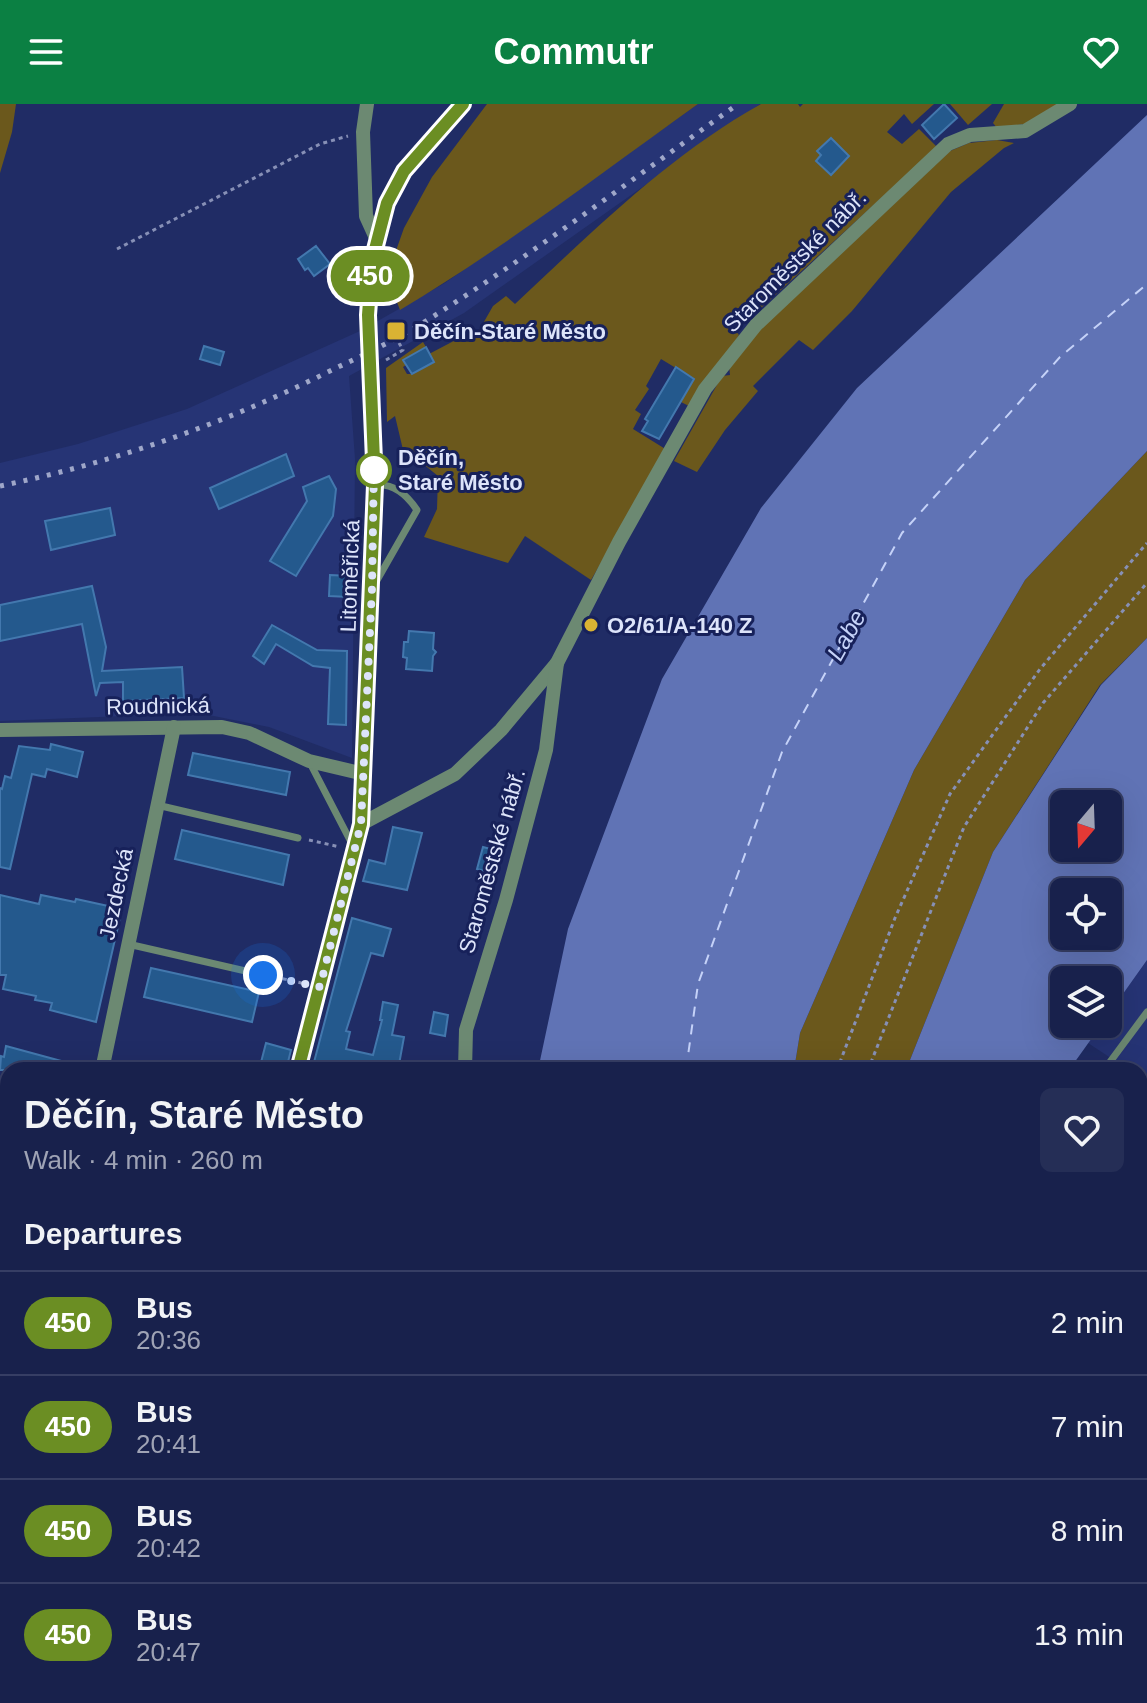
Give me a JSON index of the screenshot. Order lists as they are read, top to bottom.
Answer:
{
  "streets": {
    "main road": ["Litoměřická"],
    "street": ["Staroměstské nábř.", "Roudnická", "Jezdecká"]
  },
  "crossings": [
    ["Staroměstské nábř.", "Litoměřická"],
    ["Litoměřická", "Roudnická"],
    ["Roudnická", "Jezdecká"]
  ],
  "water": ["Labe"],
  "places": {
    "transit": ["Děčín-Staré Město"],
    "other": ["Děčín, Staré Město", "O2/61/A-140 Z"]
  },
  "lines": ["bus line 450"],
  "north": "bottom",
  "page": {
    "header": "Commutr",
    "on_map": "450",
    "heading": [
      ["Děčín, Staré Město", "Walk · 4 min · 260 m"],
      "Departures"
    ],
    "list": [
      {
        "mark": "450",
        "name": "Bus",
        "note": "20:36",
        "value": "2 min"
      },
      {
        "mark": "450",
        "name": "Bus",
        "note": "20:41",
        "value": "7 min"
      },
      {
        "mark": "450",
        "name": "Bus",
        "note": "20:42",
        "value": "8 min"
      },
      {
        "mark": "450",
        "name": "Bus",
        "note": "20:47",
        "value": "13 min"
      }
    ]
  }
}
